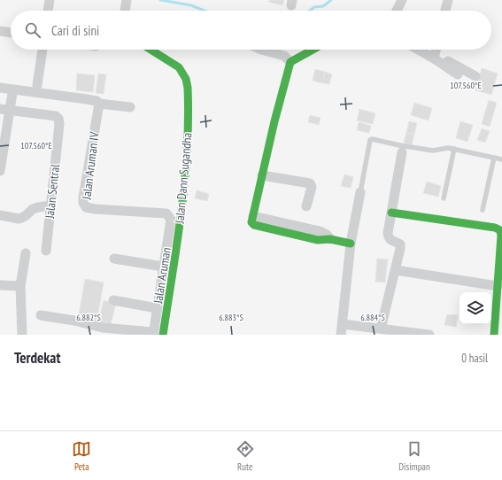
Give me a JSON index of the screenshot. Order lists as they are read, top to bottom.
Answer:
{
  "streets": {
    "street": [
      "Jalan Aruman IV",
      "Jalan Dann Sugandha",
      "Jalan Sentral",
      "Jalan Aruman"
    ]
  },
  "crossings": [
    ["Jalan Aruman IV", "Jalan Aruman"],
    ["Jalan Dann Sugandha", "Jalan Aruman"]
  ],
  "page": {
    "search": "Cari di sini",
    "heading": ["Terdekat", "0 hasil"],
    "nav": ["Peta", "Rute", "Disimpan"]
  },
  "coordinates": [
    "107.560°E",
    "6.882°S",
    "6.883°S",
    "6.884°S"
  ]
}
